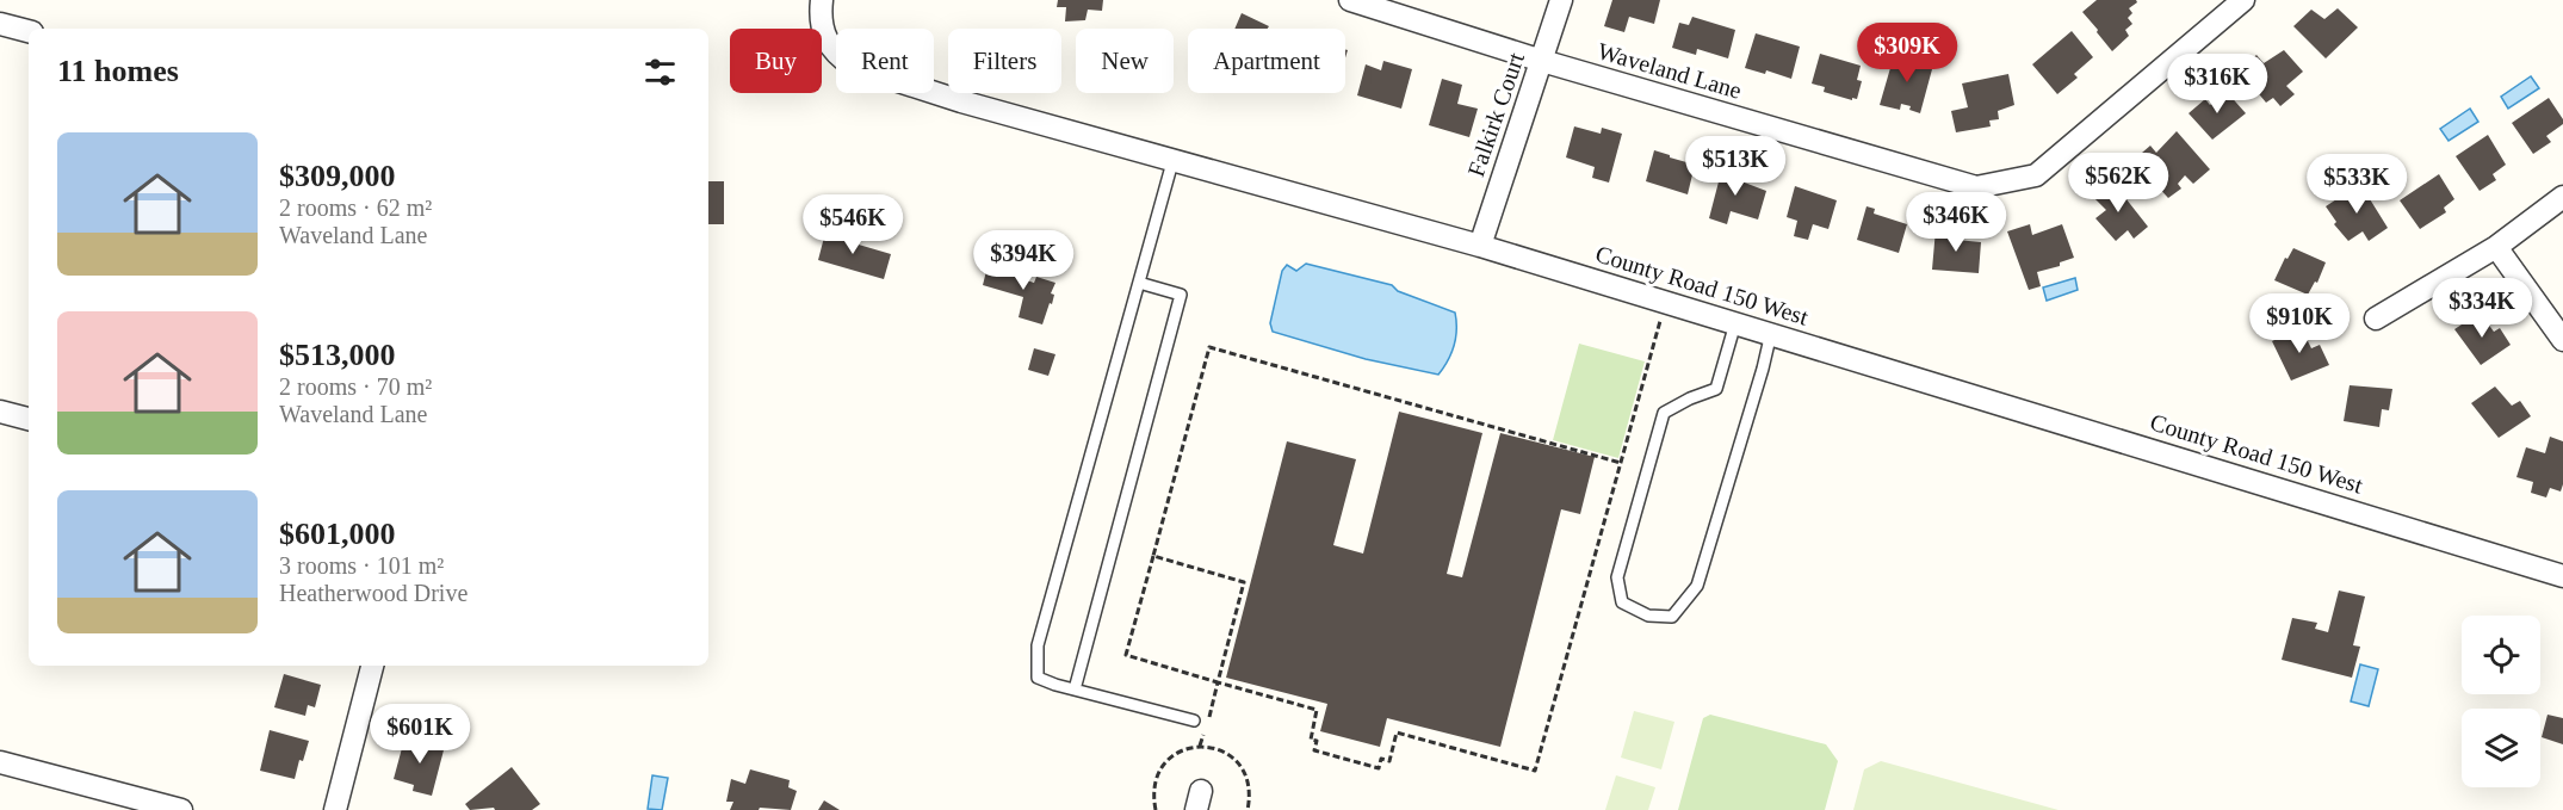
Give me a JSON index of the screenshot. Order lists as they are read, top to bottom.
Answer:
{
  "streets": {
    "street": ["Waveland Lane", "Falkirk Court", "County Road 150 West"]
  },
  "crossings": [
    ["Waveland Lane", "Falkirk Court"],
    ["Falkirk Court", "County Road 150 West"]
  ],
  "page": {
    "price": [
      "$309K",
      "$316K",
      "$513K",
      "$562K",
      "$533K",
      "$346K",
      "$546K",
      "$394K",
      "$334K",
      "$910K",
      "$601K"
    ],
    "chip": [
      "Buy",
      "Rent",
      "Filters",
      "New",
      "Apartment"
    ],
    "heading": "11 homes",
    "list": [
      {
        "name": "$309,000",
        "note": "2 rooms · 62 m² · Waveland Lane"
      },
      {
        "name": "$513,000",
        "note": "2 rooms · 70 m² · Waveland Lane"
      },
      {
        "name": "$601,000",
        "note": "3 rooms · 101 m² · Heatherwood Drive"
      }
    ]
  }
}
